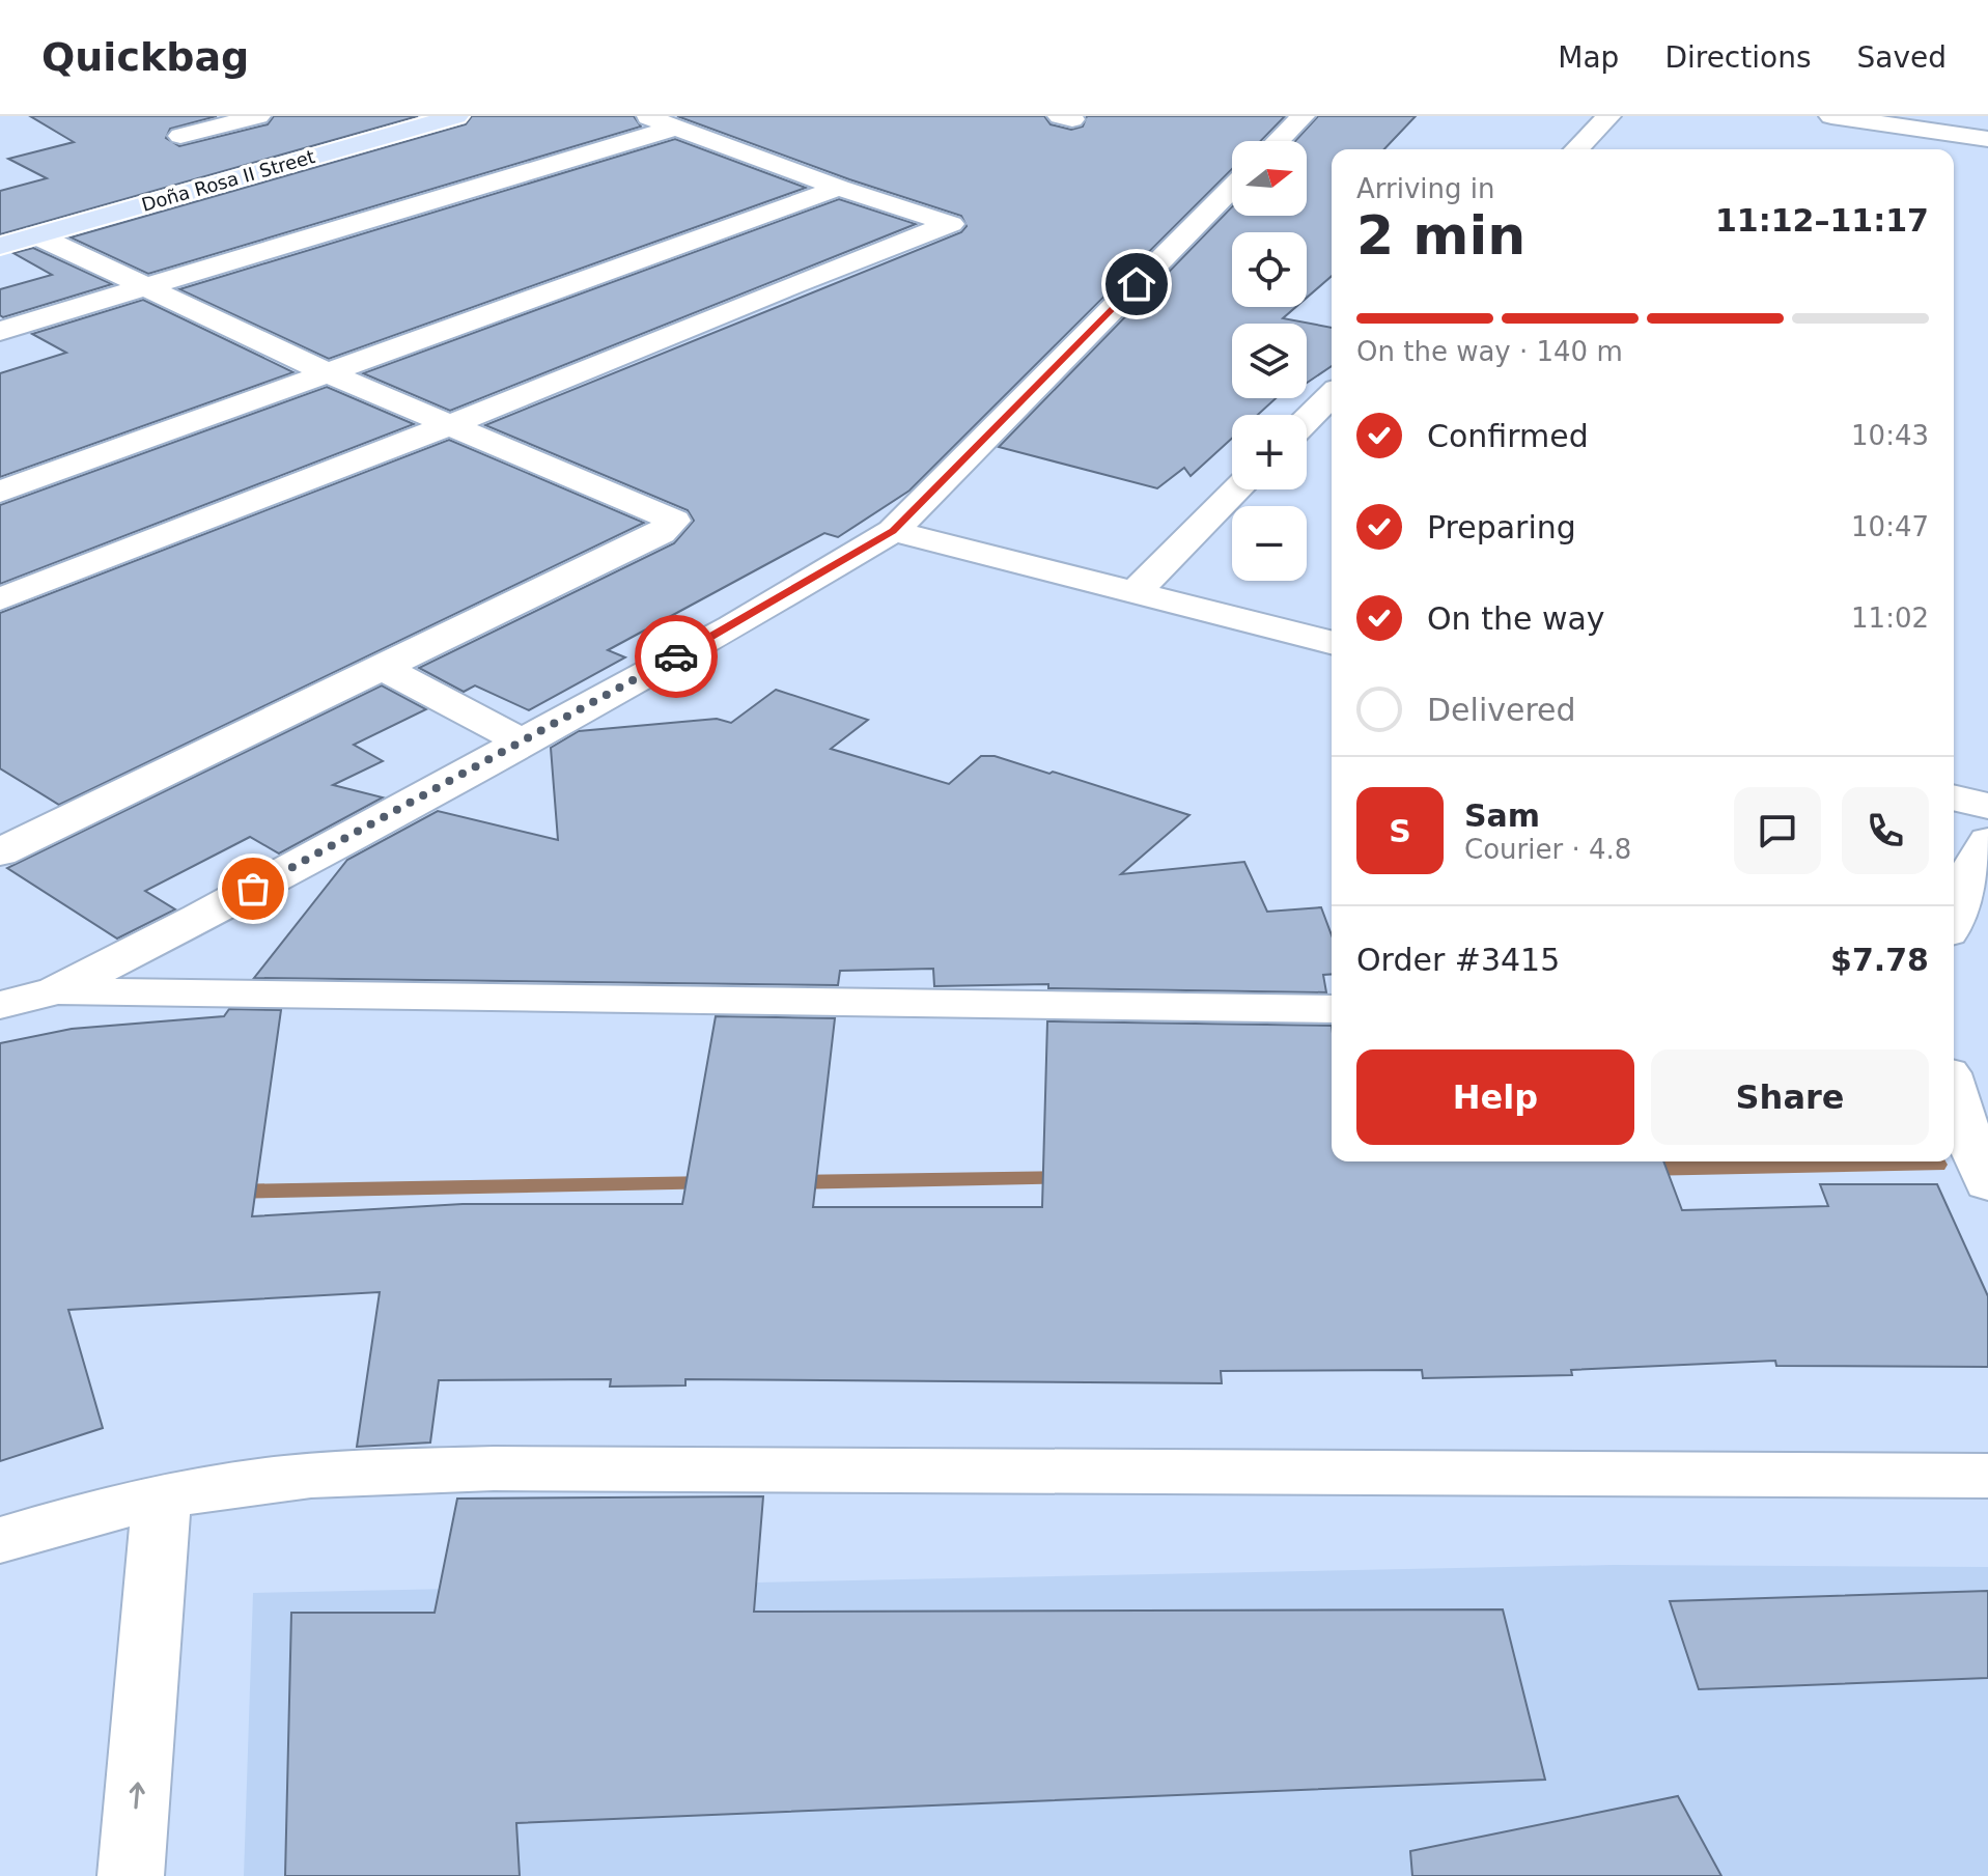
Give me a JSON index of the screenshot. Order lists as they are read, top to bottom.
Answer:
{
  "streets": {
    "main road": ["Doña Rosa II Street"]
  },
  "north": "right",
  "page": {
    "header": "Quickbag",
    "nav": ["Map", "Directions", "Saved"],
    "map_buttons": ["+", "−"],
    "heading": ["2 min", "Arriving in", "11:12–11:17"],
    "panel": [
      "Sam",
      "Courier · 4.8",
      "Order #3415",
      "$7.78"
    ],
    "bar": "On the way · 140 m",
    "list": [
      ["Confirmed", "10:43"],
      ["Preparing", "10:47"],
      ["On the way", "11:02"],
      "Delivered"
    ],
    "round": "S",
    "buttons": ["Help", "Share"]
  }
}
